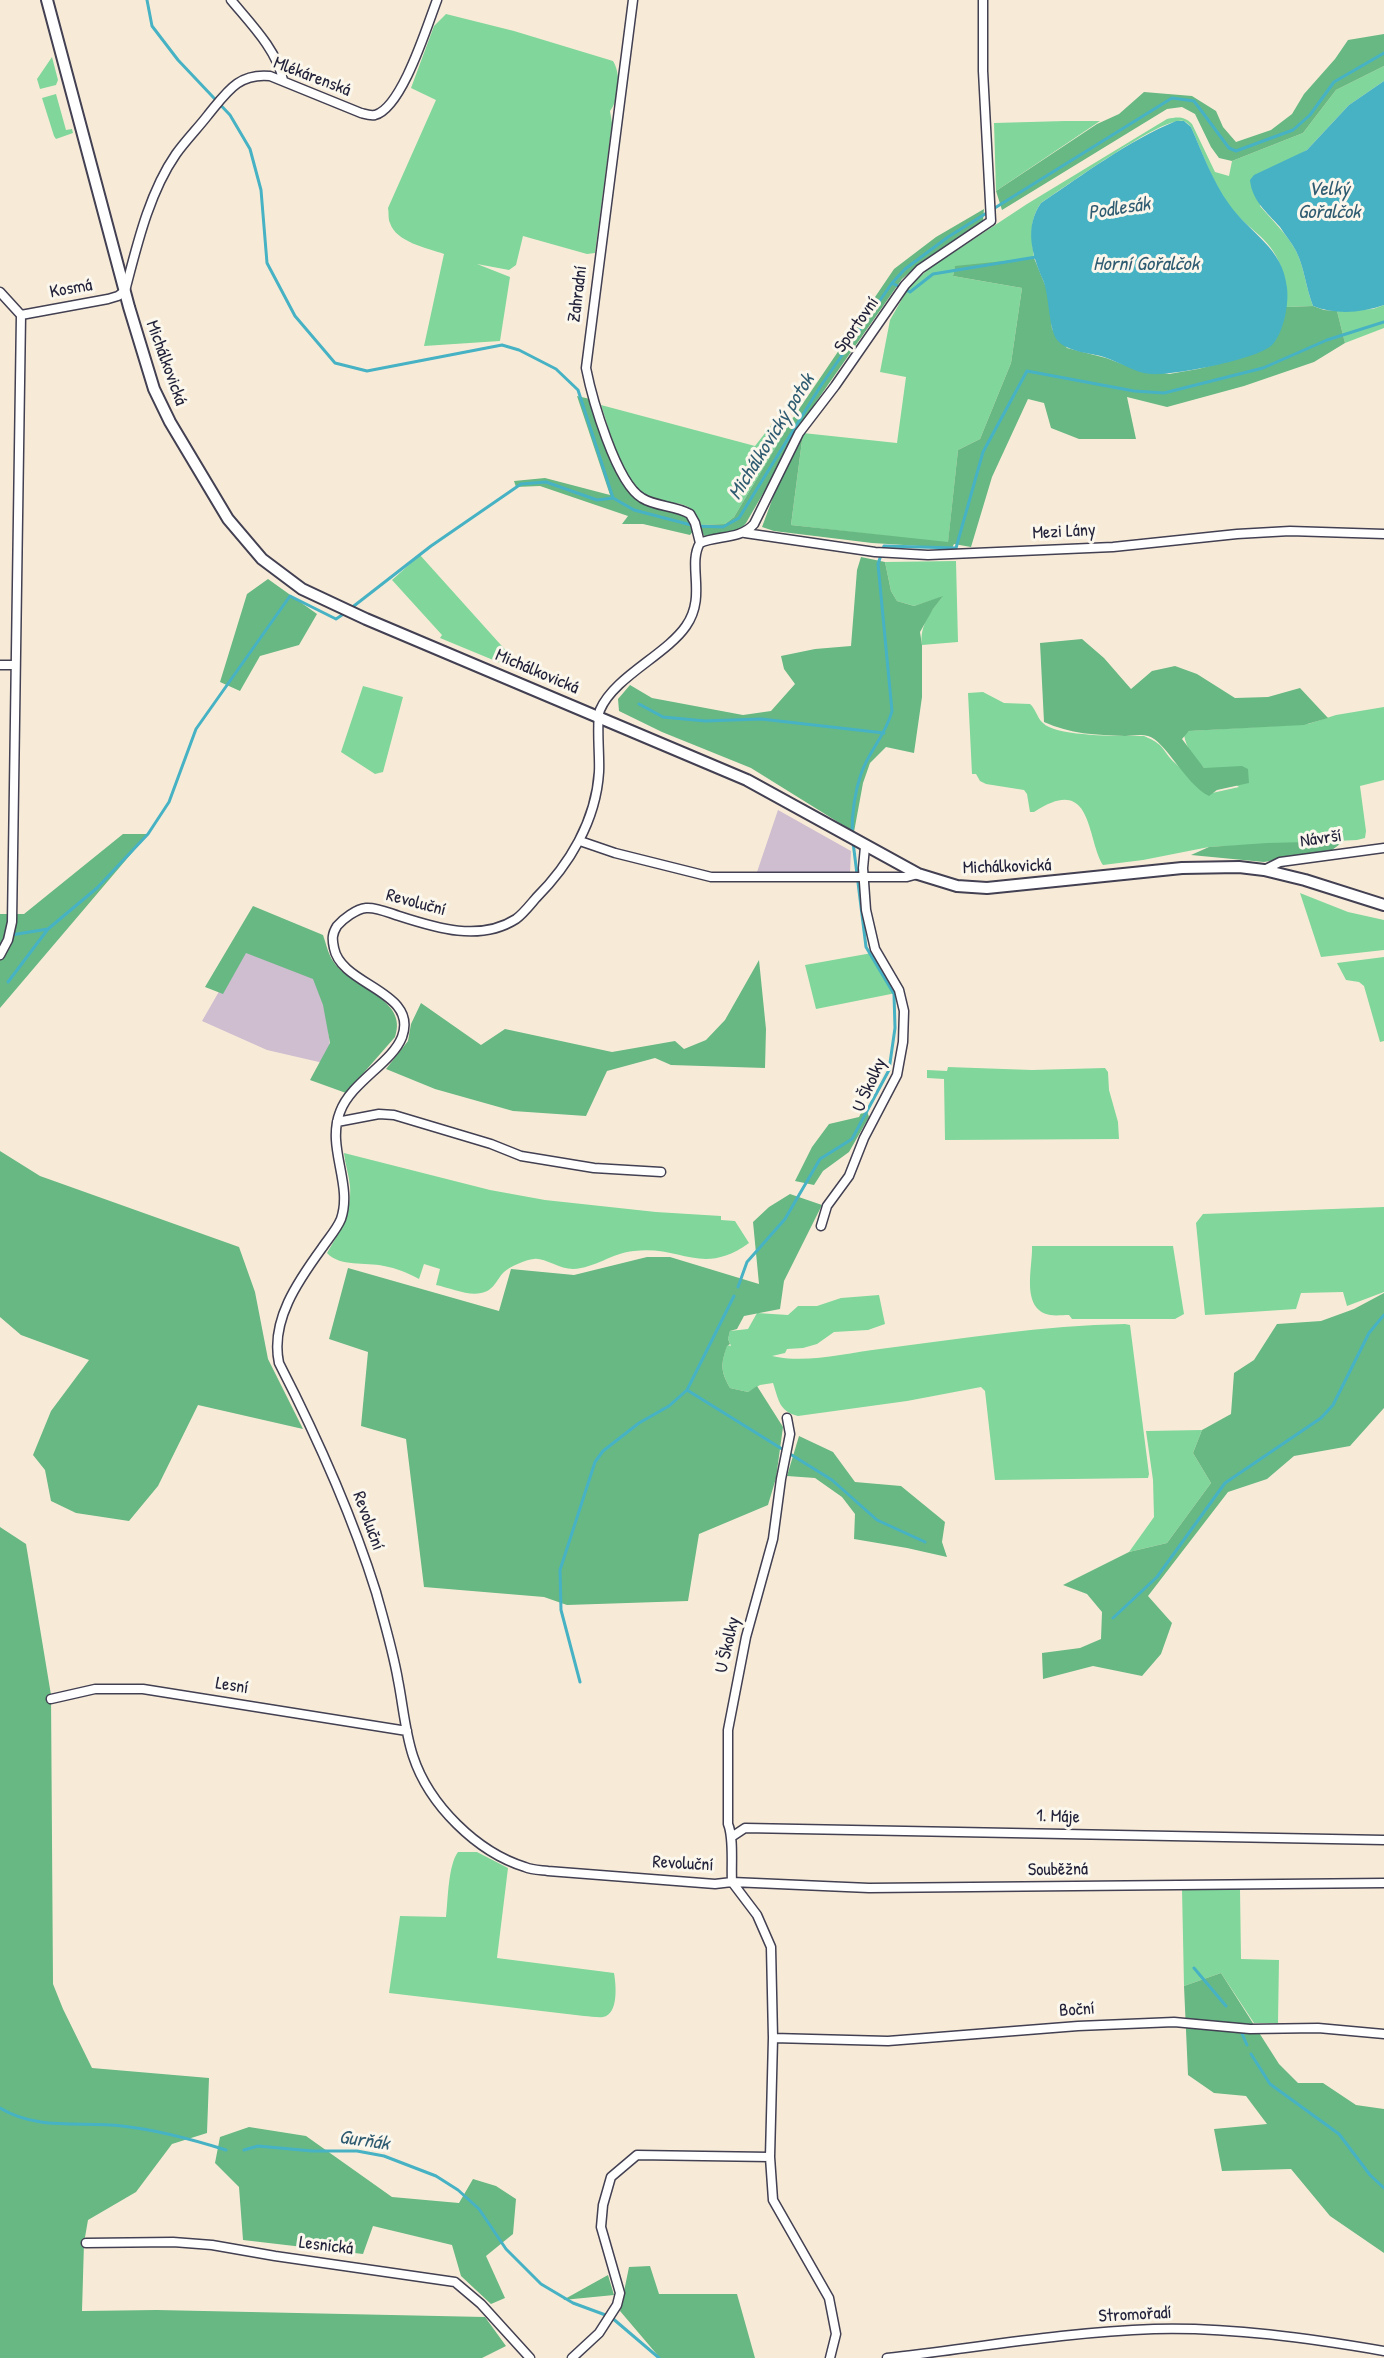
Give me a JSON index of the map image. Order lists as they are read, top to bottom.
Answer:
{
  "streets": {
    "street": [
      "Mlékárenská",
      "Kosmá",
      "Zahradní",
      "Sportovní",
      "Michálkovická",
      "Mezi Lány",
      "Návrší",
      "Revoluční",
      "U Školky",
      "Lesní",
      "1. Máje",
      "Souběžná",
      "Boční",
      "Lesnická",
      "Stromořadí"
    ]
  },
  "crossings": [
    ["Mlékárenská", "Kosmá"],
    ["Mlékárenská", "Michálkovická"],
    ["Kosmá", "Michálkovická"],
    ["Sportovní", "Mezi Lány"],
    ["Michálkovická", "Návrší"],
    ["Michálkovická", "Revoluční"],
    ["Michálkovická", "U Školky"],
    ["Revoluční", "U Školky"],
    ["Revoluční", "Lesní"],
    ["Revoluční", "Souběžná"],
    ["Revoluční", "Boční"],
    ["U Školky", "1. Máje"],
    ["U Školky", "Souběžná"]
  ],
  "water": [
    "Velký Gořalčok",
    "Podlesák",
    "Horní Gořalčok",
    "Michálkovický potok",
    "Gurňák"
  ]
}
